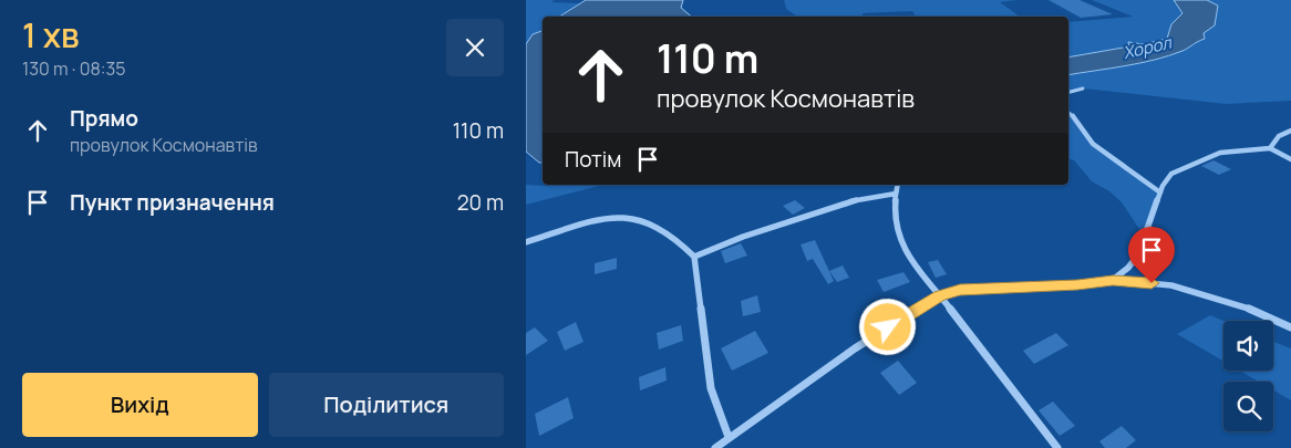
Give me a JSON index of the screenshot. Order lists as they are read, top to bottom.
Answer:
{
  "water": ["Хорол"],
  "page": {
    "heading": ["1 хв", "130 m · 08:35"],
    "turn": ["110 m", "провулок Космонавтів"],
    "list": [
      {
        "name": "Прямо",
        "note": "провулок Космонавтів",
        "value": "110 m"
      },
      {
        "name": "Пункт призначення",
        "value": "20 m"
      }
    ],
    "then": "Потім",
    "buttons": ["Вихід", "Поділитися"]
  }
}
